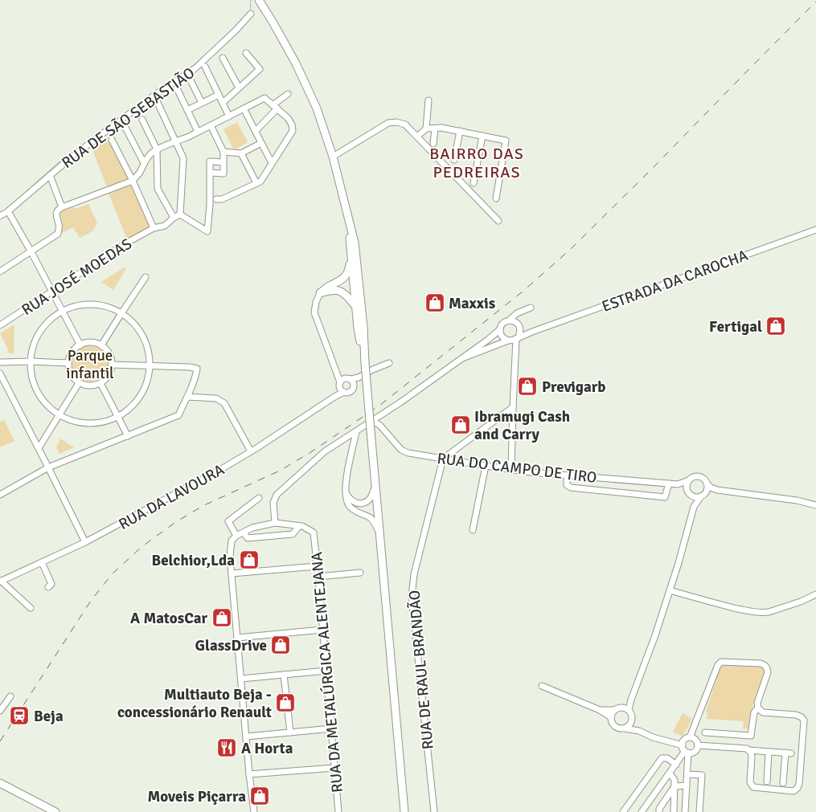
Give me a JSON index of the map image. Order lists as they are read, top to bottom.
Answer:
{
  "streets": {
    "street": [
      "RUA DE SÃO SEBASTIÃO",
      "RUA JOSÉ MOEDAS",
      "ESTRADA DA CAROCHA",
      "RUA DO CAMPO DE TIRO",
      "RUA DA LAVOURA",
      "RUA DE RAUL BRANDÃO",
      "RUA DA METALÚRGICA ALENTEJANA"
    ]
  },
  "crossings": [
    ["RUA DO CAMPO DE TIRO", "RUA DE RAUL BRANDÃO"]
  ],
  "districts": ["BAIRRO DAS PEDREIRAS"],
  "parks": ["Parque infantil"],
  "places": {
    "shop": [
      "Maxxis",
      "Fertigal",
      "Previgarb",
      "Ibramugi Cash and Carry",
      "Belchior,Lda",
      "A MatosCar",
      "GlassDrive",
      "Multiauto Beja - concessionário Renault",
      "Moveis Piçarra"
    ],
    "station": ["Beja"],
    "restaurant": ["A Horta"]
  }
}
